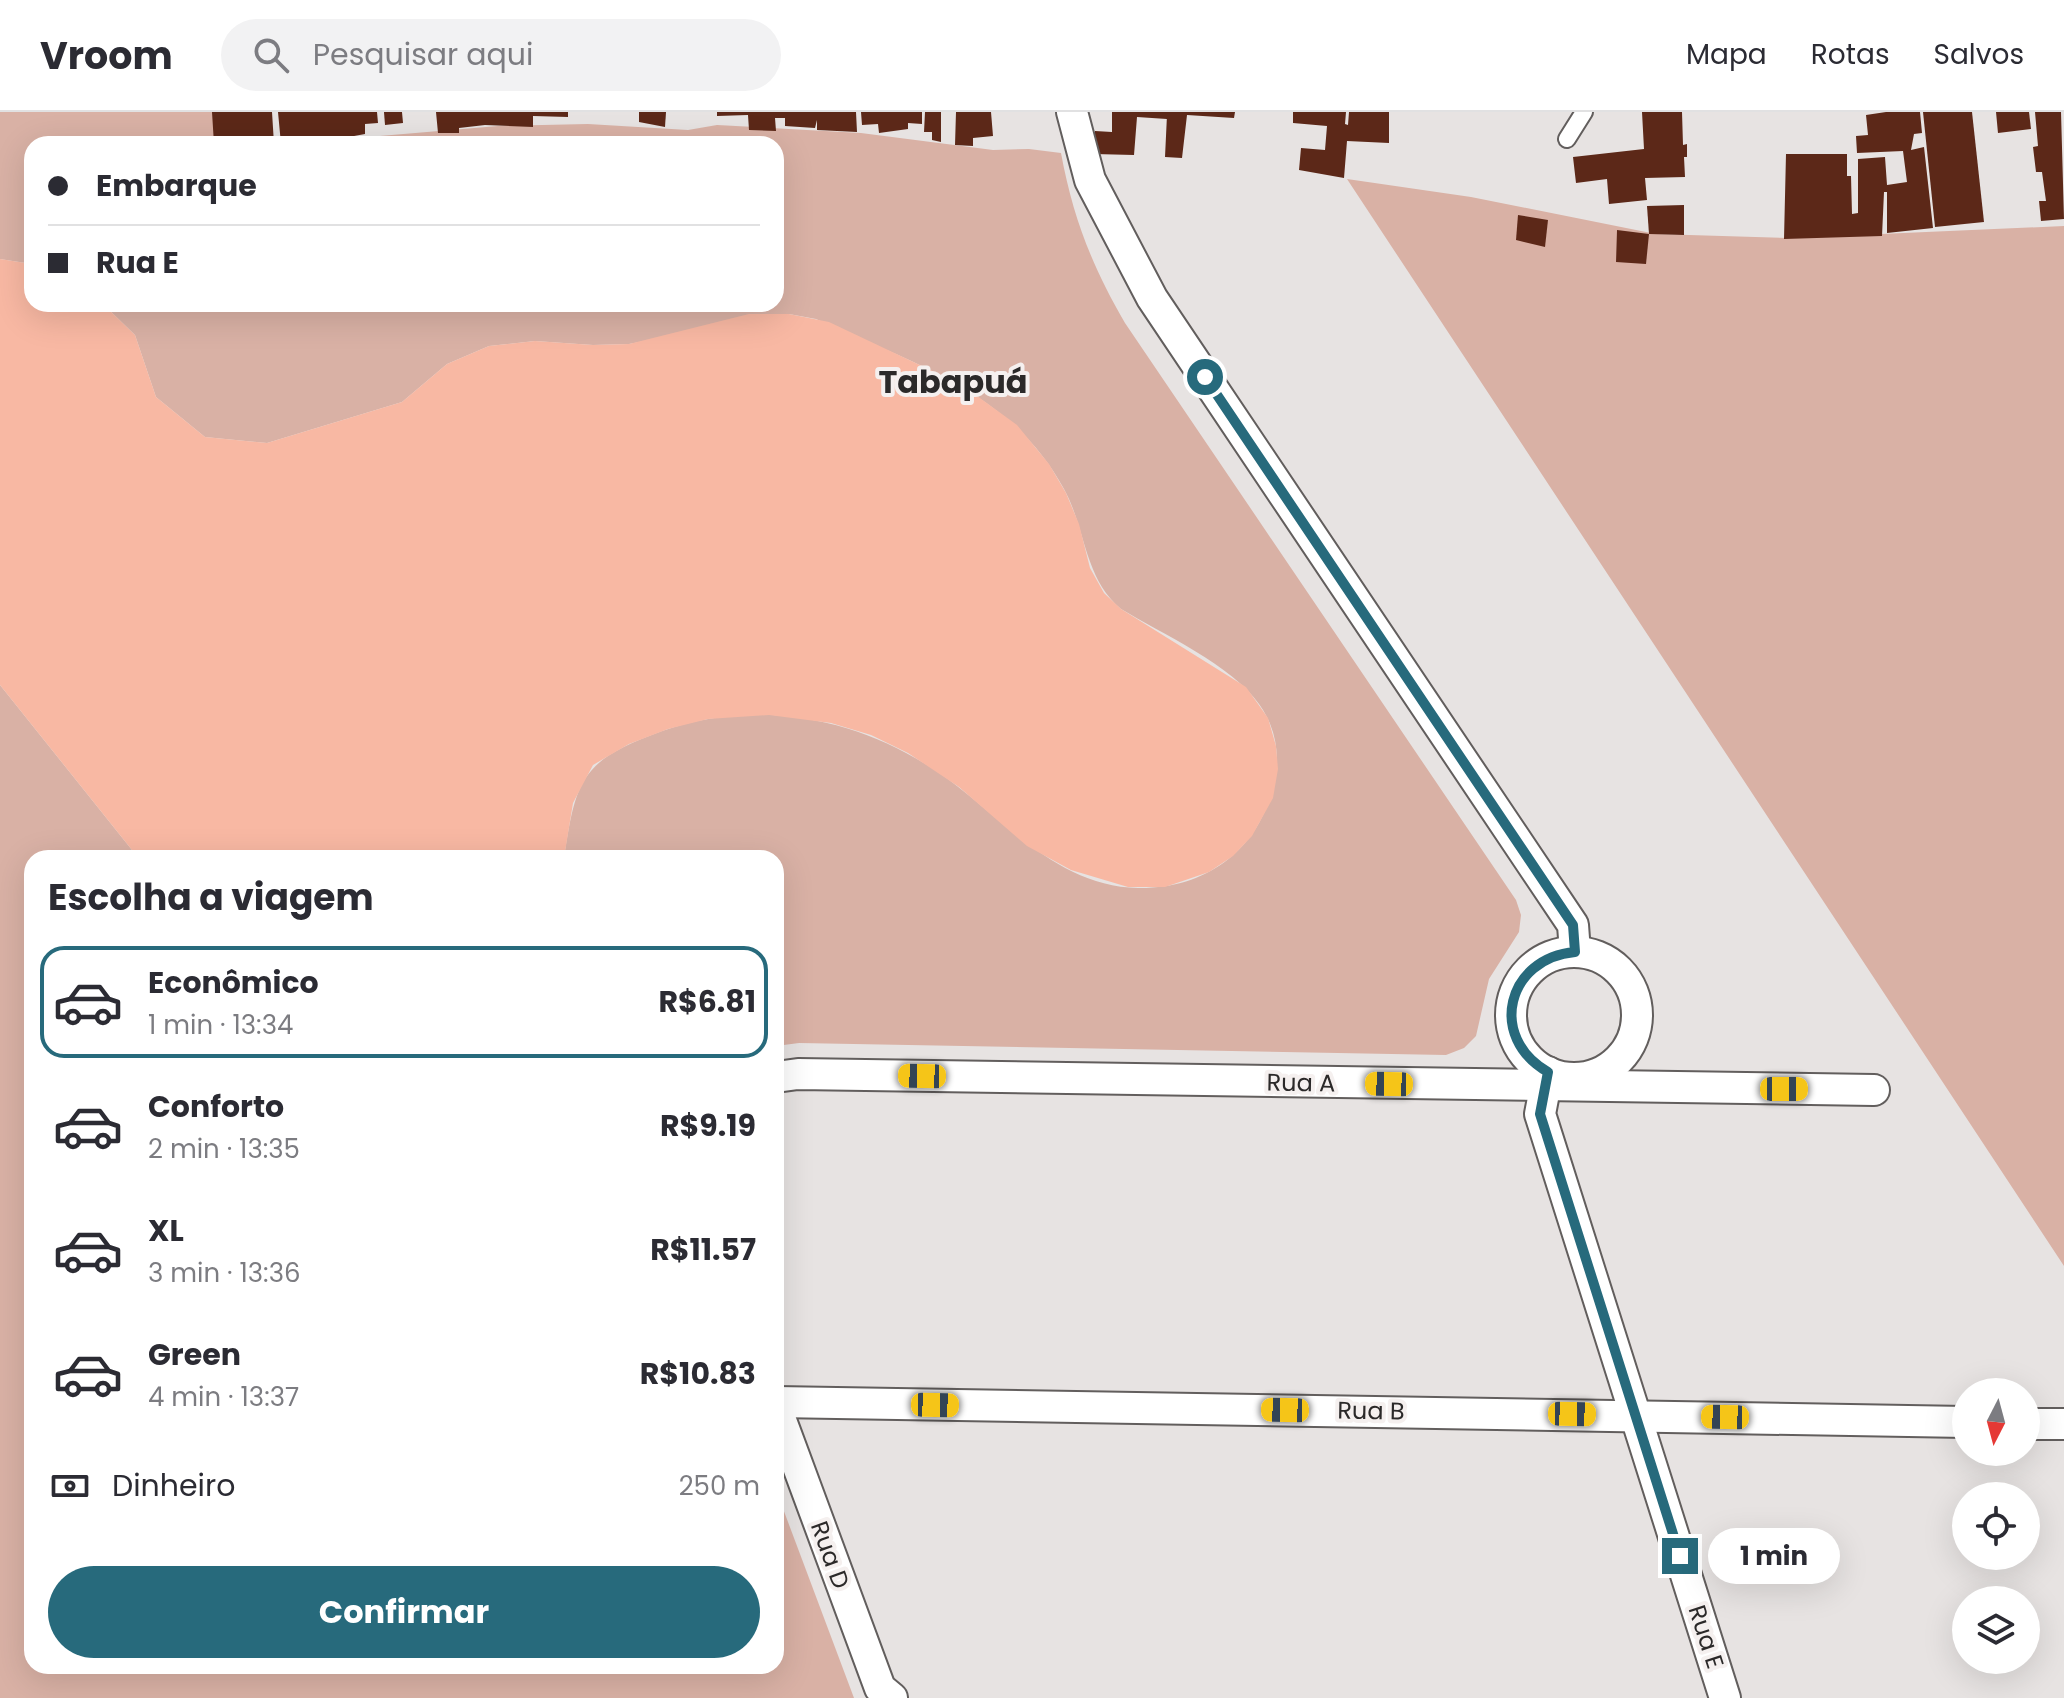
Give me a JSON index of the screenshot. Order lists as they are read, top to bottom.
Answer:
{
  "streets": {
    "street": [
      "Rua A",
      "Rua B",
      "Rua D",
      "Rua E"
    ]
  },
  "crossings": [
    ["Rua A", "Rua E"],
    ["Rua B", "Rua E"]
  ],
  "districts": ["Tabapuá"],
  "north": "bottom",
  "page": {
    "header": "Vroom",
    "search": "Pesquisar aqui",
    "nav": ["Mapa", "Rotas", "Salvos"],
    "banner": ["Embarque", "Rua E"],
    "heading": "Escolha a viagem",
    "list": [
      {
        "name": "Econômico",
        "note": "1 min · 13:34",
        "value": "R$6.81"
      },
      {
        "name": "Conforto",
        "note": "2 min · 13:35",
        "value": "R$9.19"
      },
      {
        "name": "XL",
        "note": "3 min · 13:36",
        "value": "R$11.57"
      },
      {
        "name": "Green",
        "note": "4 min · 13:37",
        "value": "R$10.83"
      }
    ],
    "pay": ["Dinheiro", "250 m"],
    "bubble": "1 min",
    "buttons": "Confirmar"
  }
}
